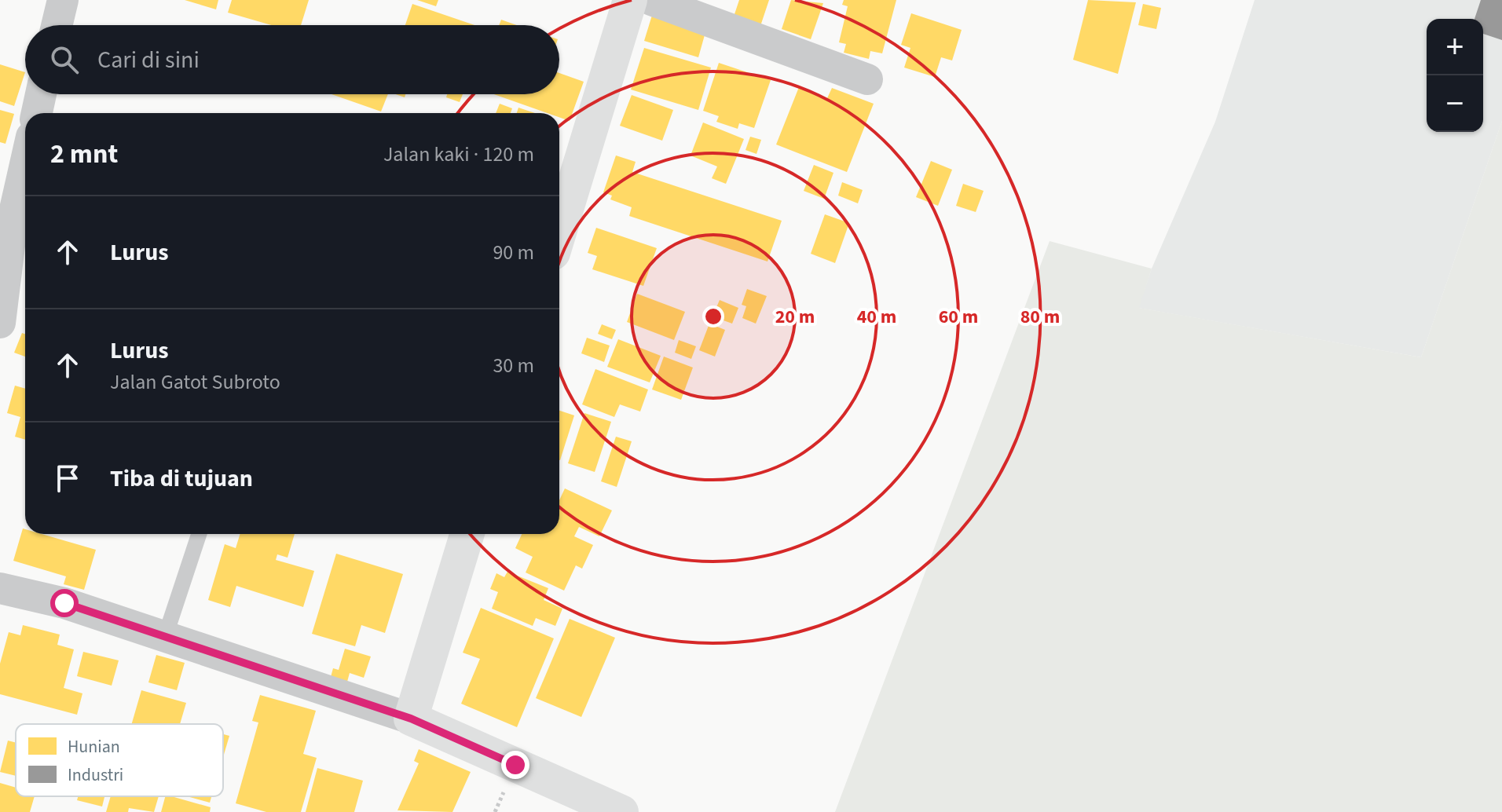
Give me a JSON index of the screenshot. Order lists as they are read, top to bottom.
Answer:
{
  "legend": ["Hunian", "Industri"],
  "page": {
    "map_buttons": ["+", "−"],
    "search": "Cari di sini",
    "heading": ["2 mnt", "Jalan kaki · 120 m"],
    "list": [
      ["Lurus", "90 m"],
      ["Lurus", "Jalan Gatot Subroto", "30 m"],
      "Tiba di tujuan"
    ]
  },
  "rings": [
    "20 m",
    "40 m",
    "60 m",
    "80 m"
  ]
}
